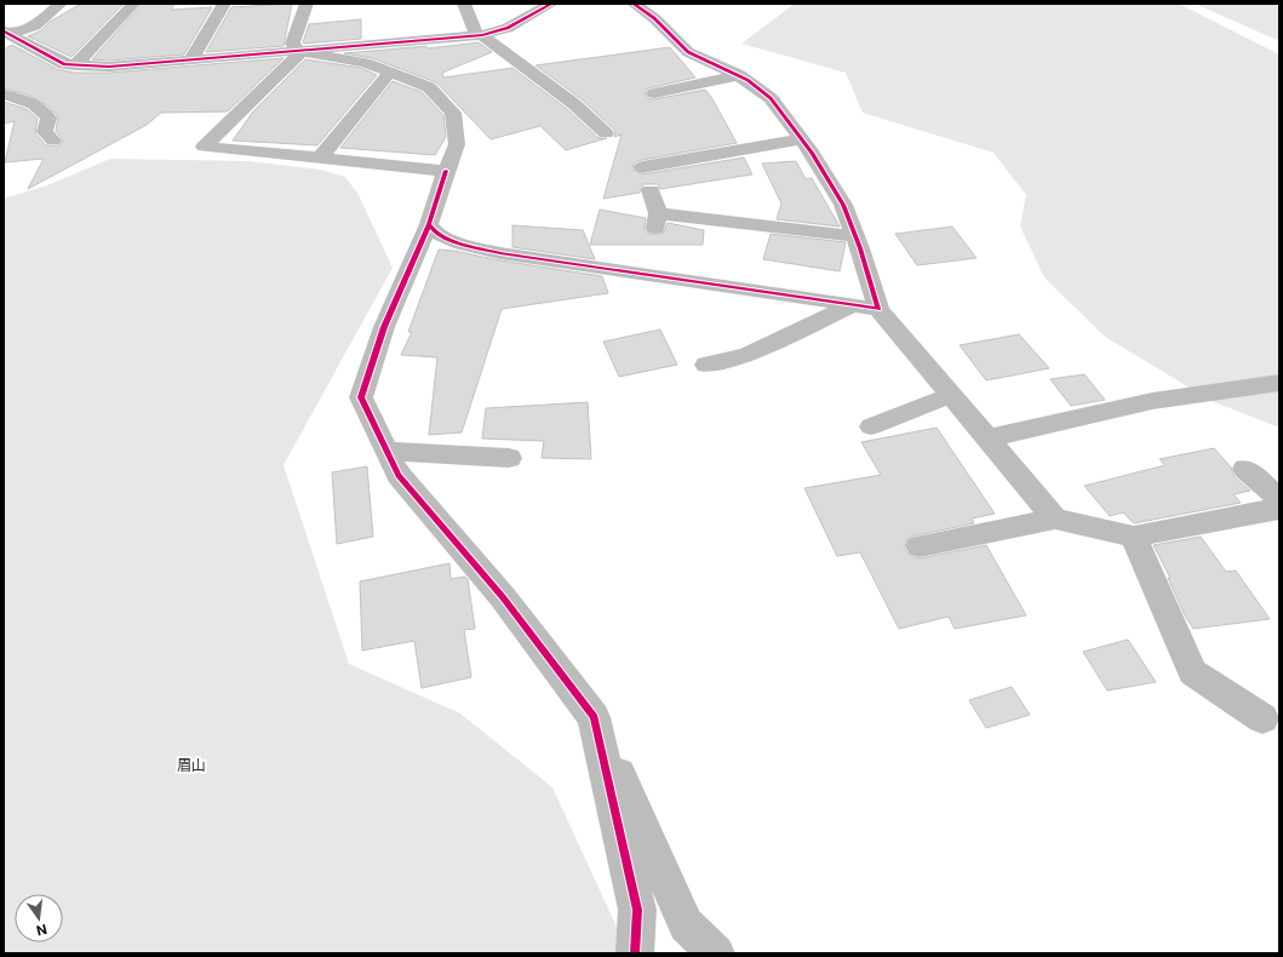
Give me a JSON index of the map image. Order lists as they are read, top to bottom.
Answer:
{
  "parks": ["眉山"],
  "north": "bottom"
}
